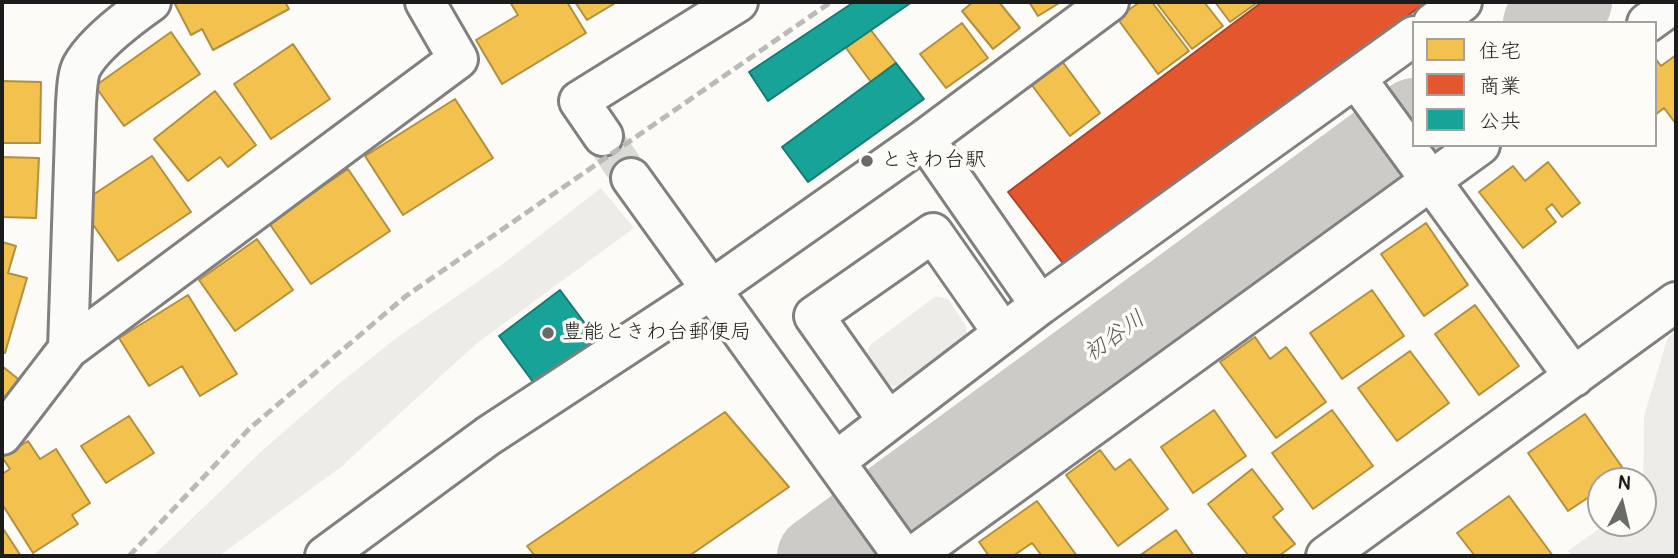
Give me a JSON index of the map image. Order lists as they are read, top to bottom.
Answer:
{
  "water": ["初谷川"],
  "places": ["ときわ台駅", "豊能ときわ台郵便局"],
  "legend": ["住宅", "商業", "公共"],
  "north": "top"
}
